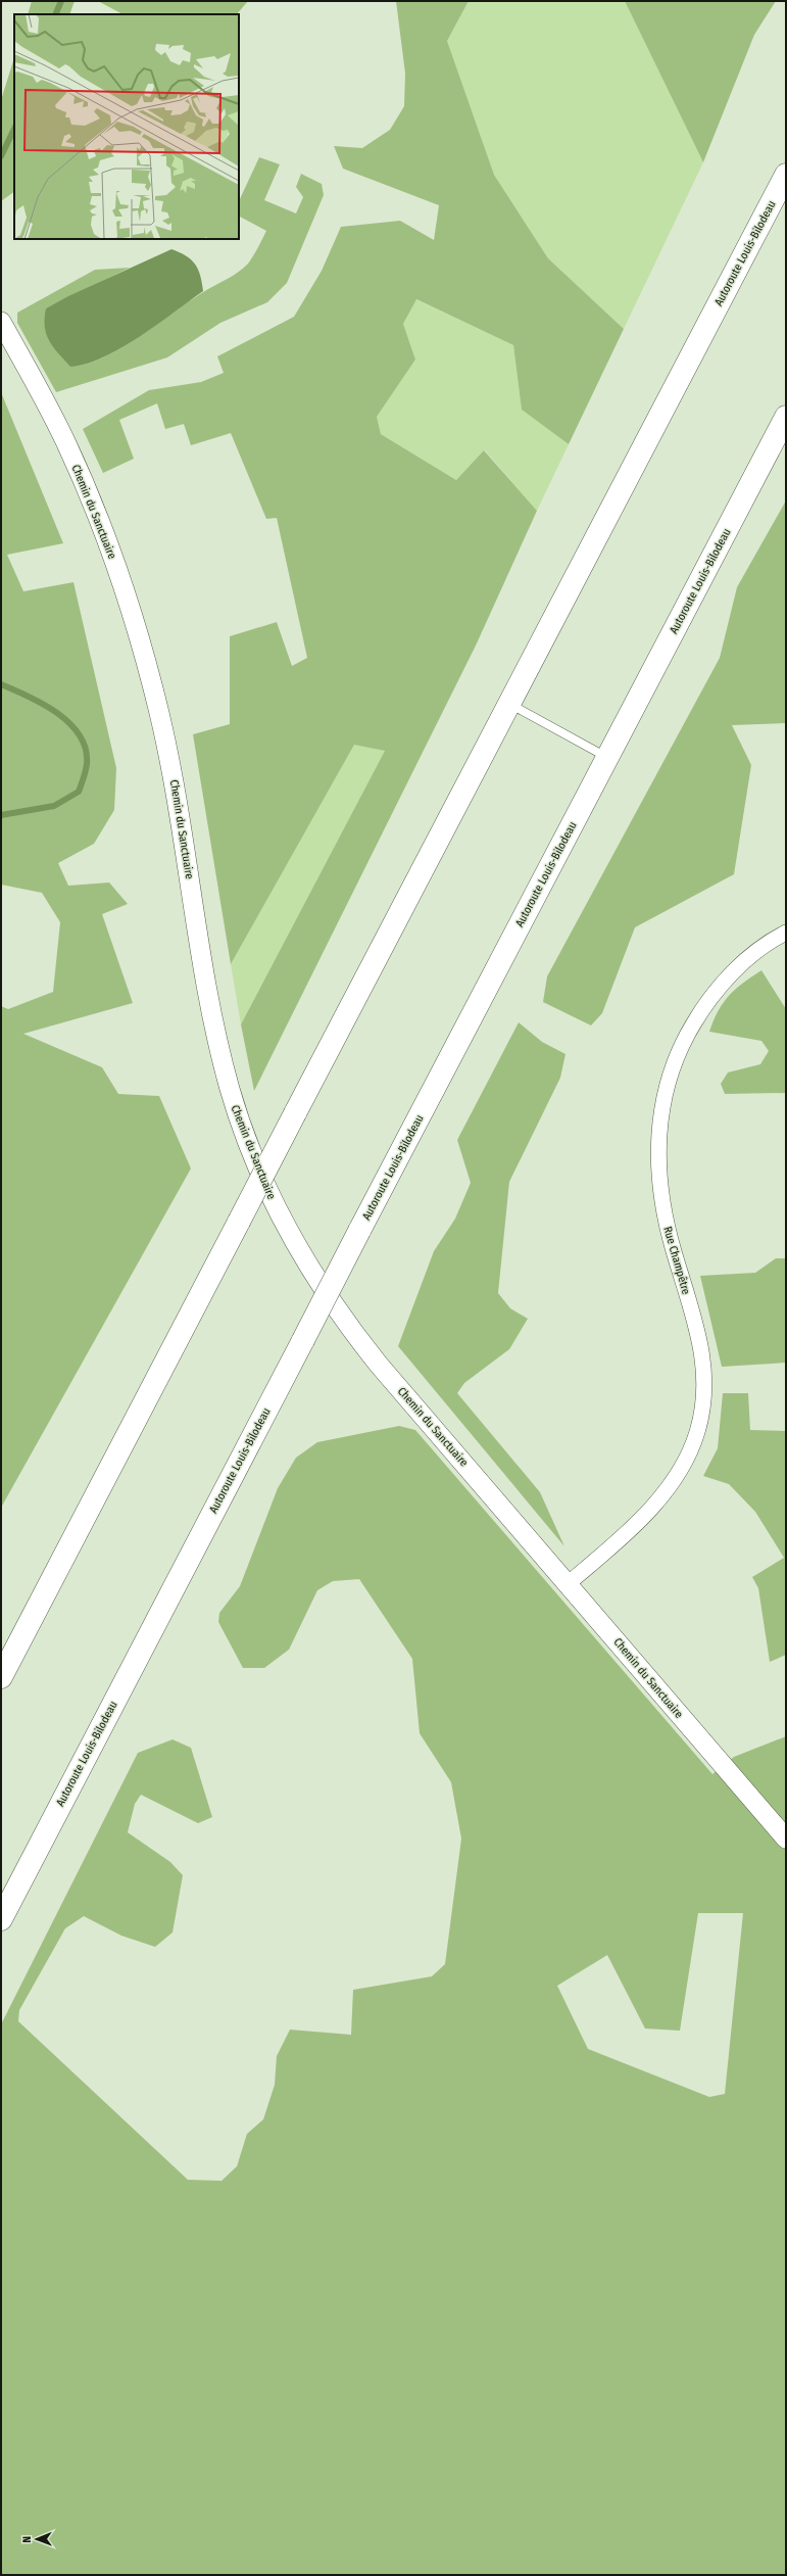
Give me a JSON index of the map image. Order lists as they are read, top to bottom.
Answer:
{
  "streets": {
    "highway": ["Autoroute Louis-Bilodeau"],
    "street": ["Chemin du Sanctuaire", "Rue Champêtre"]
  },
  "crossings": [
    ["Chemin du Sanctuaire", "Rue Champêtre"]
  ],
  "north": "left"
}
